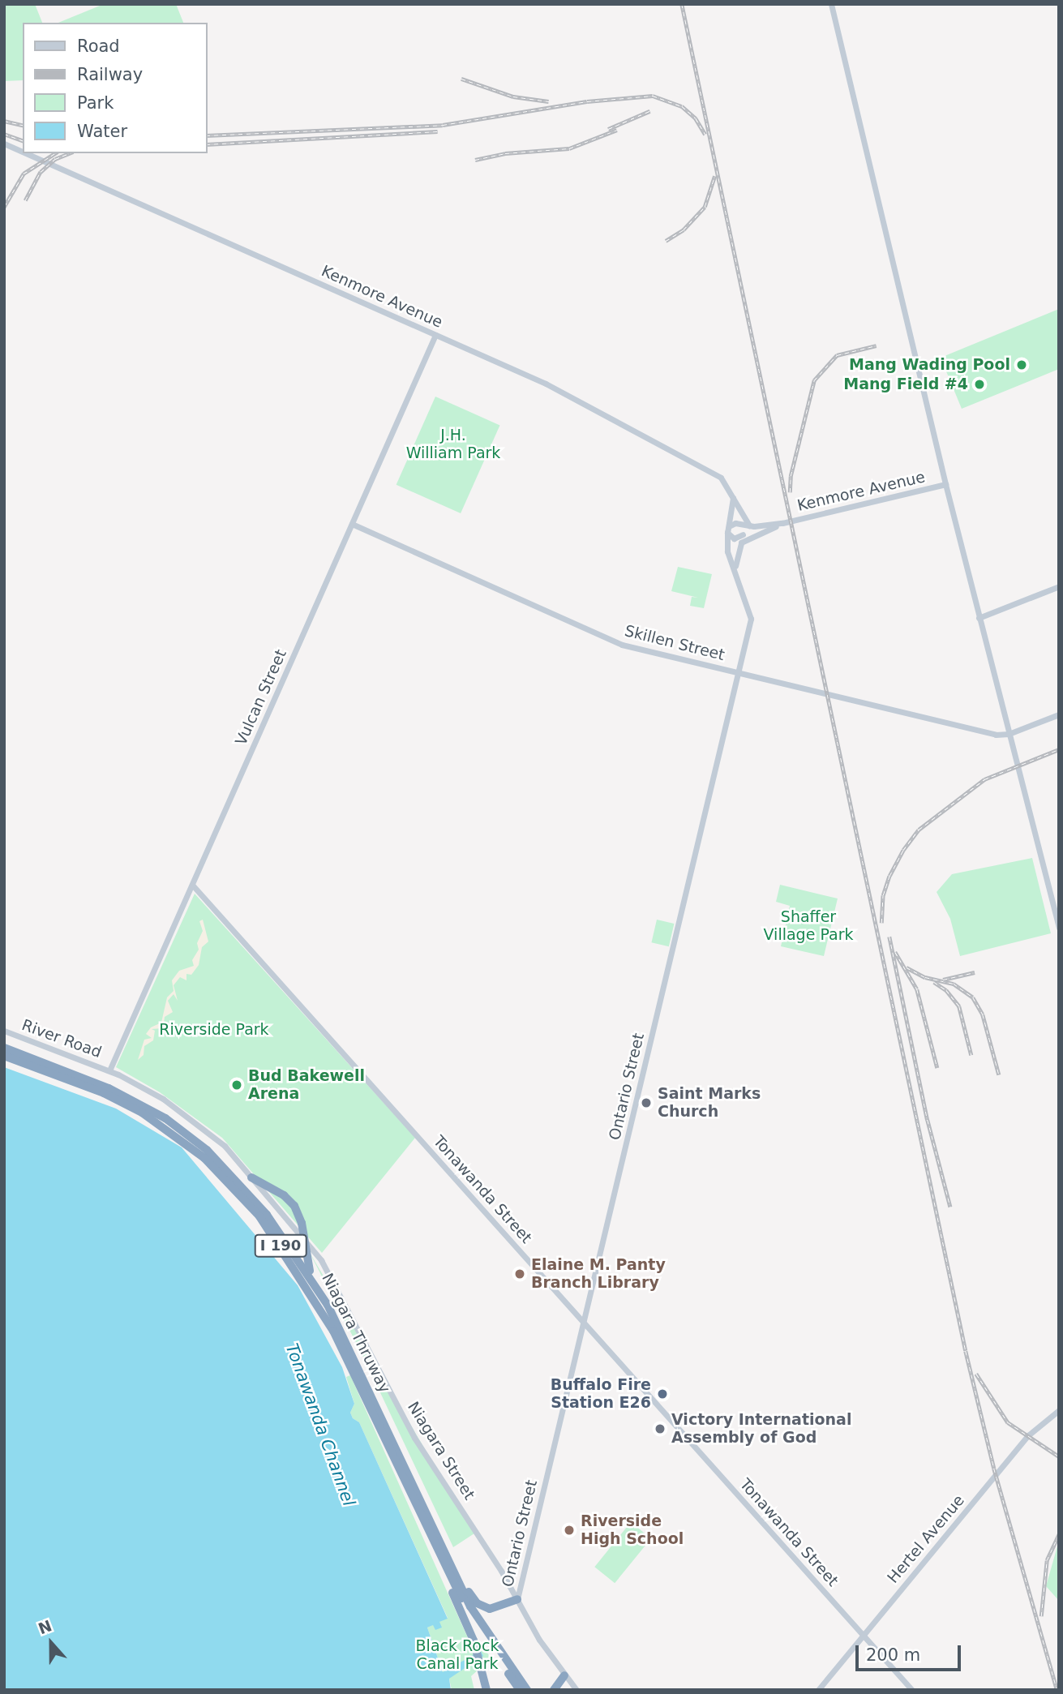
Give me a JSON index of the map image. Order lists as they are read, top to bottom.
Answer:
{
  "streets": {
    "highway": ["I 190", "Niagara Thruway"],
    "street": [
      "Kenmore Avenue",
      "Skillen Street",
      "Vulcan Street",
      "River Road",
      "Ontario Street",
      "Tonawanda Street",
      "Niagara Street",
      "Hertel Avenue"
    ]
  },
  "crossings": [
    ["Kenmore Avenue", "Vulcan Street"],
    ["Kenmore Avenue", "Ontario Street"],
    ["Skillen Street", "Vulcan Street"],
    ["Skillen Street", "Ontario Street"],
    ["Vulcan Street", "River Road"],
    ["Vulcan Street", "Tonawanda Street"],
    ["Vulcan Street", "Niagara Street"],
    ["River Road", "Niagara Street"],
    ["Ontario Street", "Tonawanda Street"],
    ["Ontario Street", "Niagara Street"],
    ["Tonawanda Street", "Hertel Avenue"]
  ],
  "water": ["Tonawanda Channel"],
  "parks": [
    "J.H. William Park",
    "Shaffer Village Park",
    "Riverside Park",
    "Black Rock Canal Park"
  ],
  "places": [
    "Mang Wading Pool",
    "Mang Field #4",
    "Bud Bakewell Arena",
    "Saint Marks Church",
    "Elaine M. Panty Branch Library",
    "Buffalo Fire Station E26",
    "Victory International Assembly of God",
    "Riverside High School"
  ],
  "legend": [
    "Road",
    "Railway",
    "Park",
    "Water"
  ],
  "scale_bar": "200 m",
  "north": "top"
}
